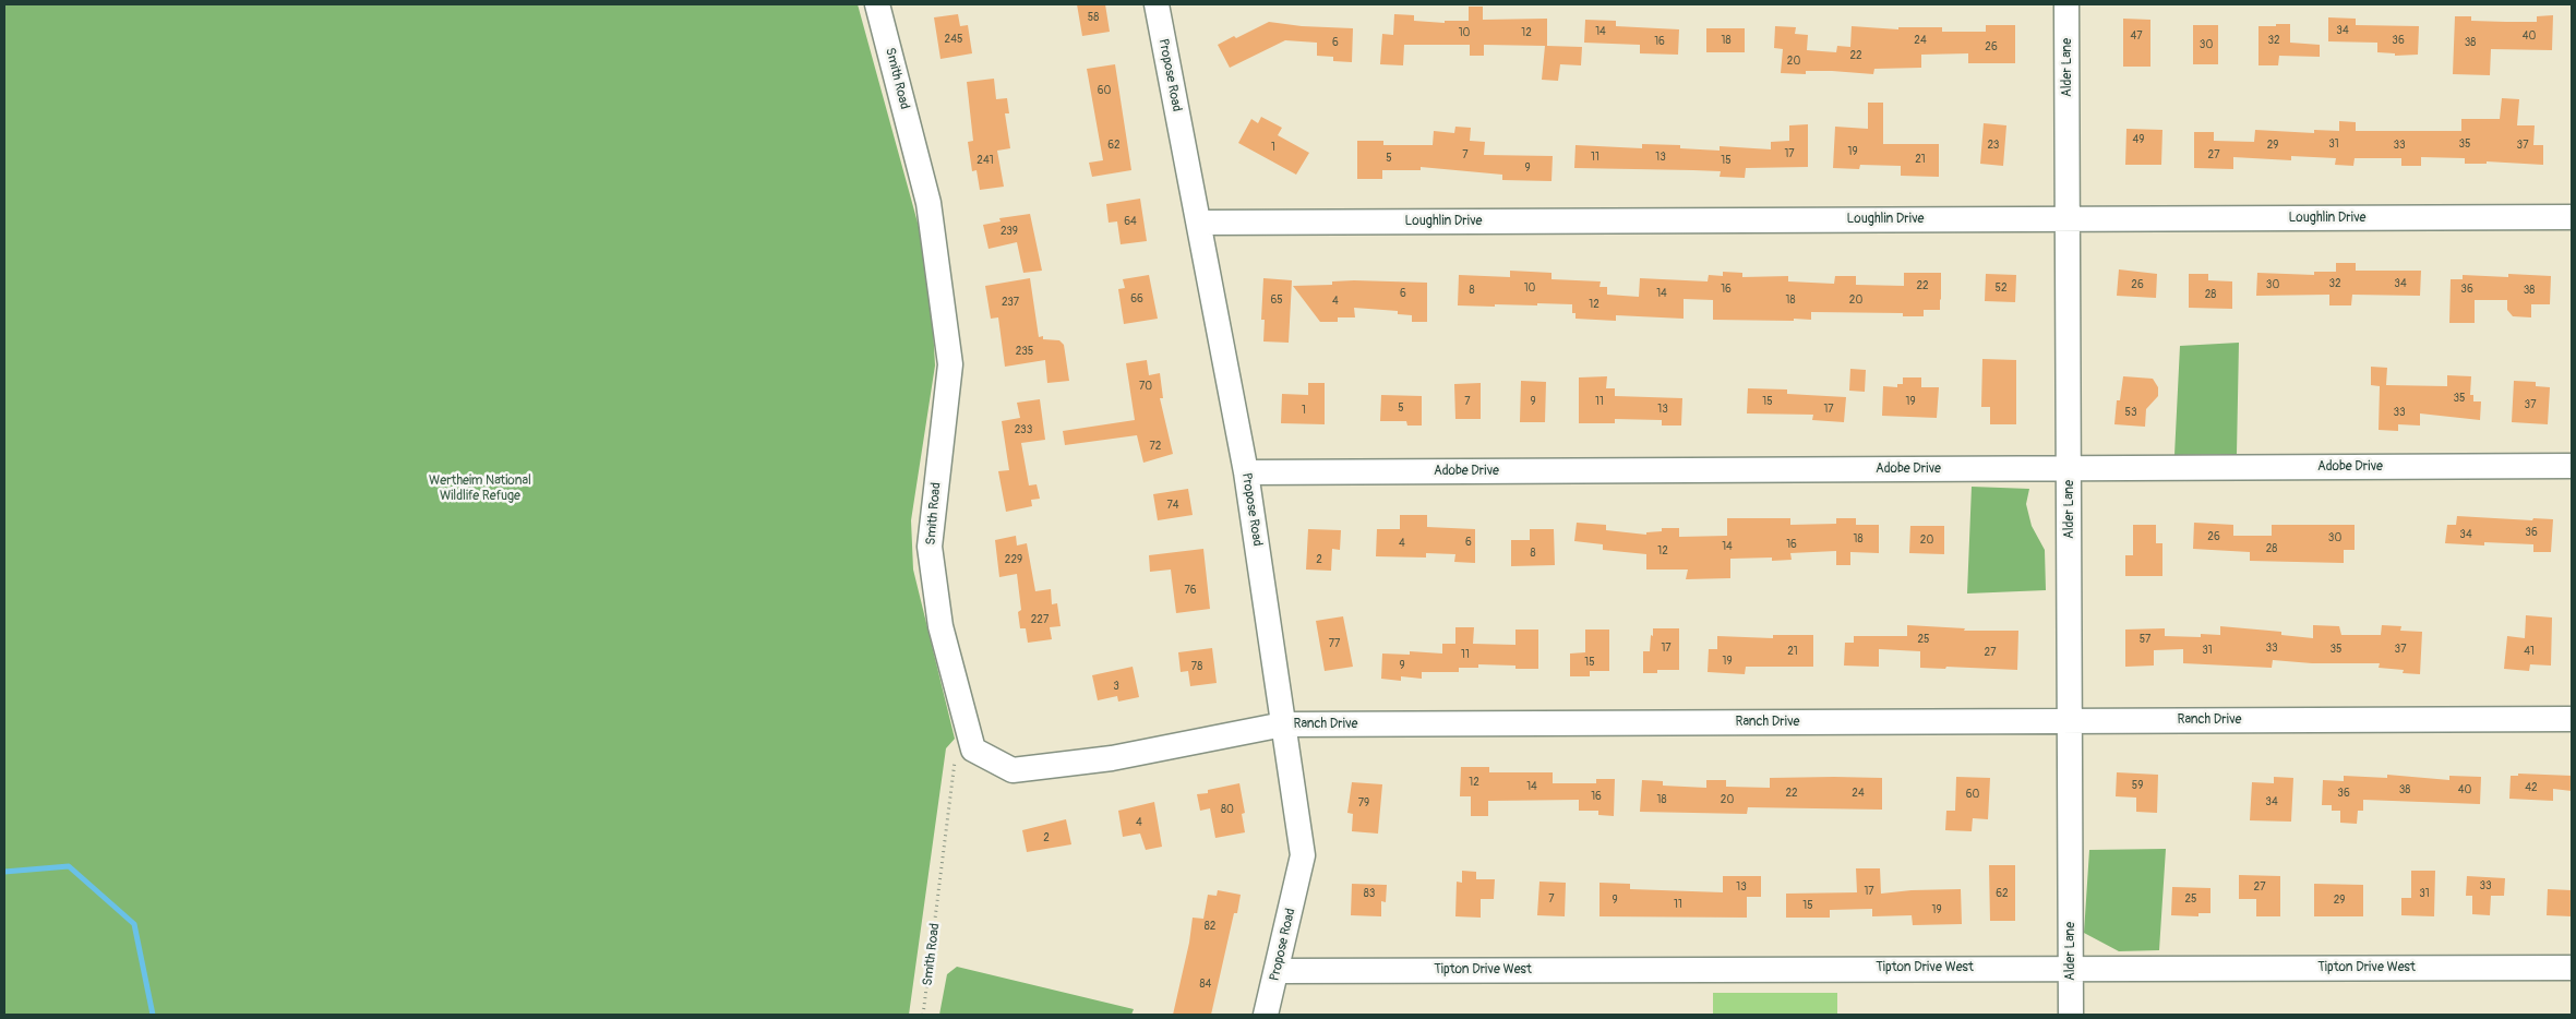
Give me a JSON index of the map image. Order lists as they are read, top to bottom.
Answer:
{
  "streets": {
    "street": [
      "Alder Lane",
      "Propose Road",
      "Smith Road",
      "Loughlin Drive",
      "Adobe Drive",
      "Ranch Drive",
      "Tipton Drive West"
    ]
  },
  "crossings": [
    ["Alder Lane", "Loughlin Drive"],
    ["Alder Lane", "Adobe Drive"],
    ["Alder Lane", "Ranch Drive"],
    ["Alder Lane", "Tipton Drive West"],
    ["Propose Road", "Loughlin Drive"],
    ["Propose Road", "Adobe Drive"],
    ["Propose Road", "Ranch Drive"],
    ["Propose Road", "Tipton Drive West"],
    ["Smith Road", "Ranch Drive"]
  ],
  "parks": ["Wertheim National Wildlife Refuge"],
  "house_numbers": [
    "58",
    "34",
    "14",
    "10",
    "12",
    "47",
    "40",
    "245",
    "18",
    "24",
    "32",
    "36",
    "16",
    "6",
    "38",
    "30",
    "26",
    "22",
    "20",
    "60",
    "49",
    "31",
    "35",
    "62",
    "23",
    "29",
    "33",
    "37",
    "1",
    "19",
    "17",
    "7",
    "27",
    "11",
    "13",
    "5",
    "21",
    "241",
    "15",
    "9",
    "64",
    "239",
    "32",
    "34",
    "26",
    "30",
    "22",
    "10",
    "52",
    "16",
    "36",
    "8",
    "38",
    "6",
    "14",
    "28",
    "66",
    "65",
    "18",
    "20",
    "4",
    "237",
    "12",
    "235",
    "70",
    "35",
    "7",
    "9",
    "11",
    "15",
    "19",
    "37",
    "5",
    "13",
    "17",
    "1",
    "53",
    "33",
    "233",
    "72",
    "74",
    "36",
    "34",
    "26",
    "30",
    "18",
    "20",
    "6",
    "4",
    "16",
    "14",
    "28",
    "12",
    "8",
    "229",
    "2",
    "76",
    "227",
    "25",
    "57",
    "77",
    "17",
    "33",
    "35",
    "37",
    "31",
    "21",
    "41",
    "27",
    "11",
    "19",
    "15",
    "9",
    "78",
    "3",
    "12",
    "59",
    "14",
    "42",
    "38",
    "40",
    "22",
    "24",
    "36",
    "60",
    "16",
    "18",
    "20",
    "34",
    "79",
    "80",
    "4",
    "2",
    "33",
    "13",
    "27",
    "17",
    "83",
    "62",
    "31",
    "7",
    "25",
    "9",
    "29",
    "11",
    "15",
    "19",
    "82",
    "84"
  ]
}
